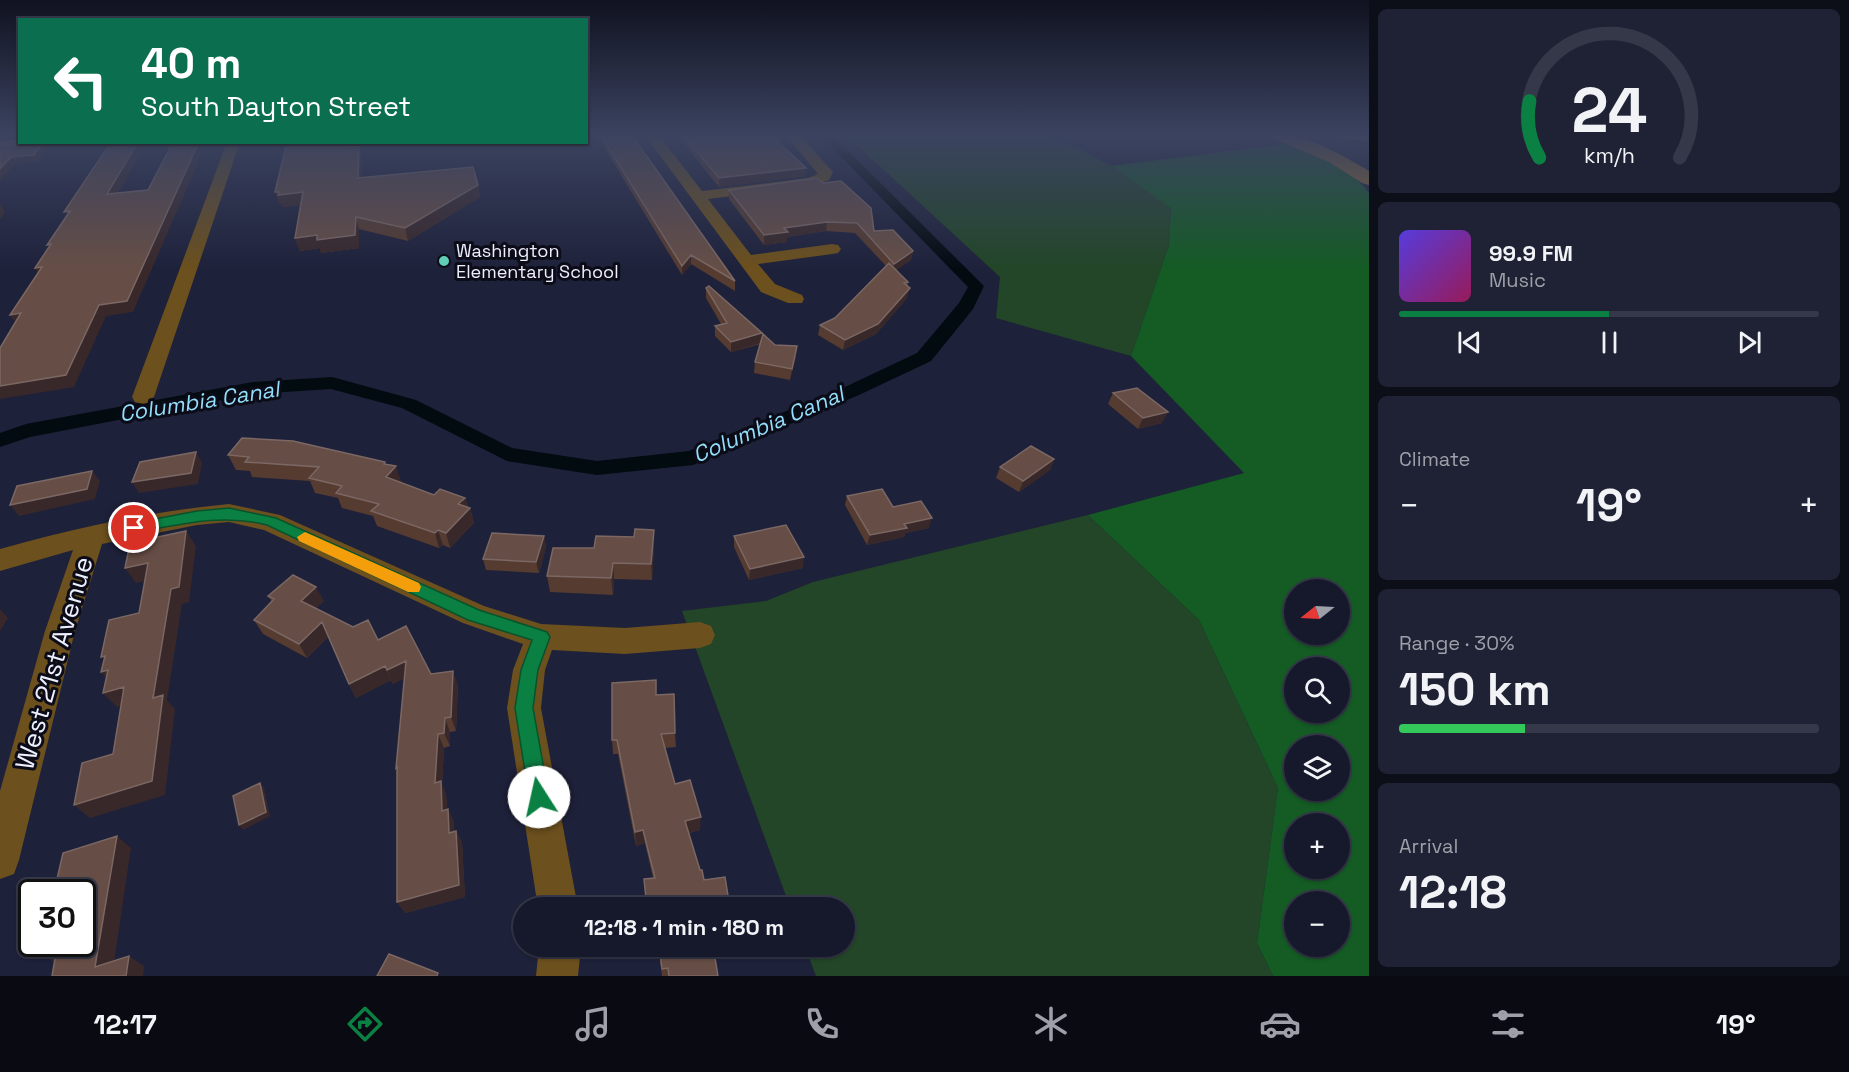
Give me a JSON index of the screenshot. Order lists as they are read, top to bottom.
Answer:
{
  "streets": {
    "street": ["West 21st Avenue"]
  },
  "water": ["Columbia Canal"],
  "places": ["Washington Elementary School"],
  "north": "left",
  "page": {
    "turn": ["40 m", "South Dayton Street"],
    "song": ["99.9 FM", "Music"],
    "tile": [
      "Climate",
      ["Range · 30%", "150 km"],
      ["Arrival", "12:18"]
    ],
    "heat": ["−", "19°", "+"],
    "map_buttons": ["+", "−"],
    "limit": "30",
    "trip": "12:18 · 1 min · 180 m",
    "tabs": ["12:17", "19°"],
    "gauge": ["24", "km/h"]
  }
}
